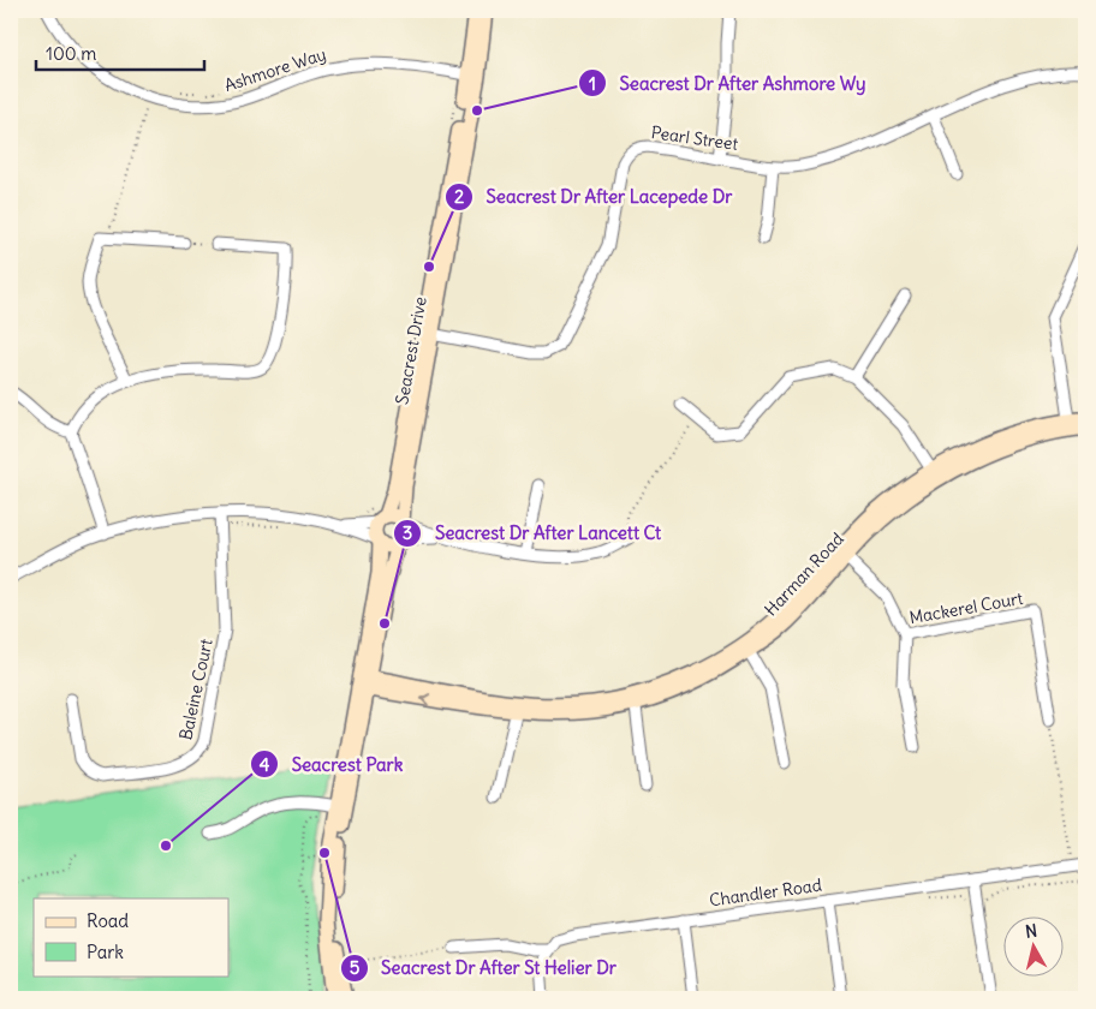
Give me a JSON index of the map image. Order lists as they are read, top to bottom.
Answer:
{
  "streets": {
    "main road": ["Seacrest Drive", "Harman Road"],
    "street": [
      "Ashmore Way",
      "Pearl Street",
      "Mackerel Court",
      "Baleine Court",
      "Chandler Road"
    ]
  },
  "crossings": [
    ["Ashmore Way", "Seacrest Drive"],
    ["Pearl Street", "Seacrest Drive"],
    ["Seacrest Drive", "Harman Road"]
  ],
  "places": [
    "Seacrest Dr After Ashmore Wy",
    "Seacrest Dr After Lacepede Dr",
    "Seacrest Dr After Lancett Ct",
    "Seacrest Park",
    "Seacrest Dr After St Helier Dr"
  ],
  "legend": ["Road", "Park"],
  "scale_bar": "100 m",
  "north": "top"
}
